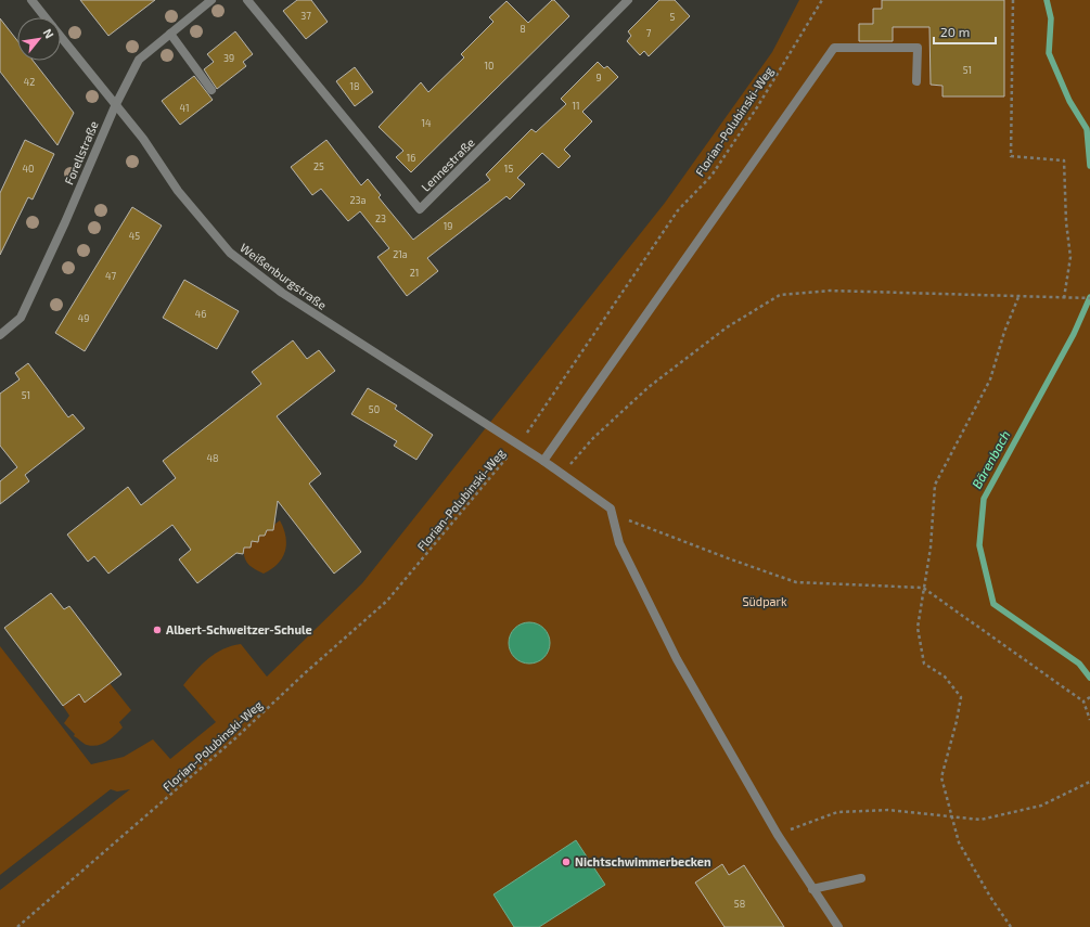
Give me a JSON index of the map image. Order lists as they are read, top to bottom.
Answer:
{
  "streets": {
    "street": ["Forellstraße", "Lennestraße", "Weißenburgstraße"],
    "path": ["Florian-Polubinski-Weg"]
  },
  "crossings": [
    ["Florian-Polubinski-Weg", "Weißenburgstraße"],
    ["Forellstraße", "Weißenburgstraße"]
  ],
  "water": ["Bärenbach"],
  "parks": ["Südpark"],
  "places": ["Albert-Schweitzer-Schule", "Nichtschwimmerbecken"],
  "house_numbers": [
    "37",
    "5",
    "8",
    "7",
    "39",
    "10",
    "51",
    "9",
    "42",
    "18",
    "11",
    "41",
    "14",
    "16",
    "25",
    "40",
    "15",
    "23a",
    "23",
    "19",
    "45",
    "21a",
    "21",
    "47",
    "46",
    "49",
    "51",
    "50",
    "48",
    "58"
  ],
  "scale_bar": "20 m",
  "north": "top right"
}
